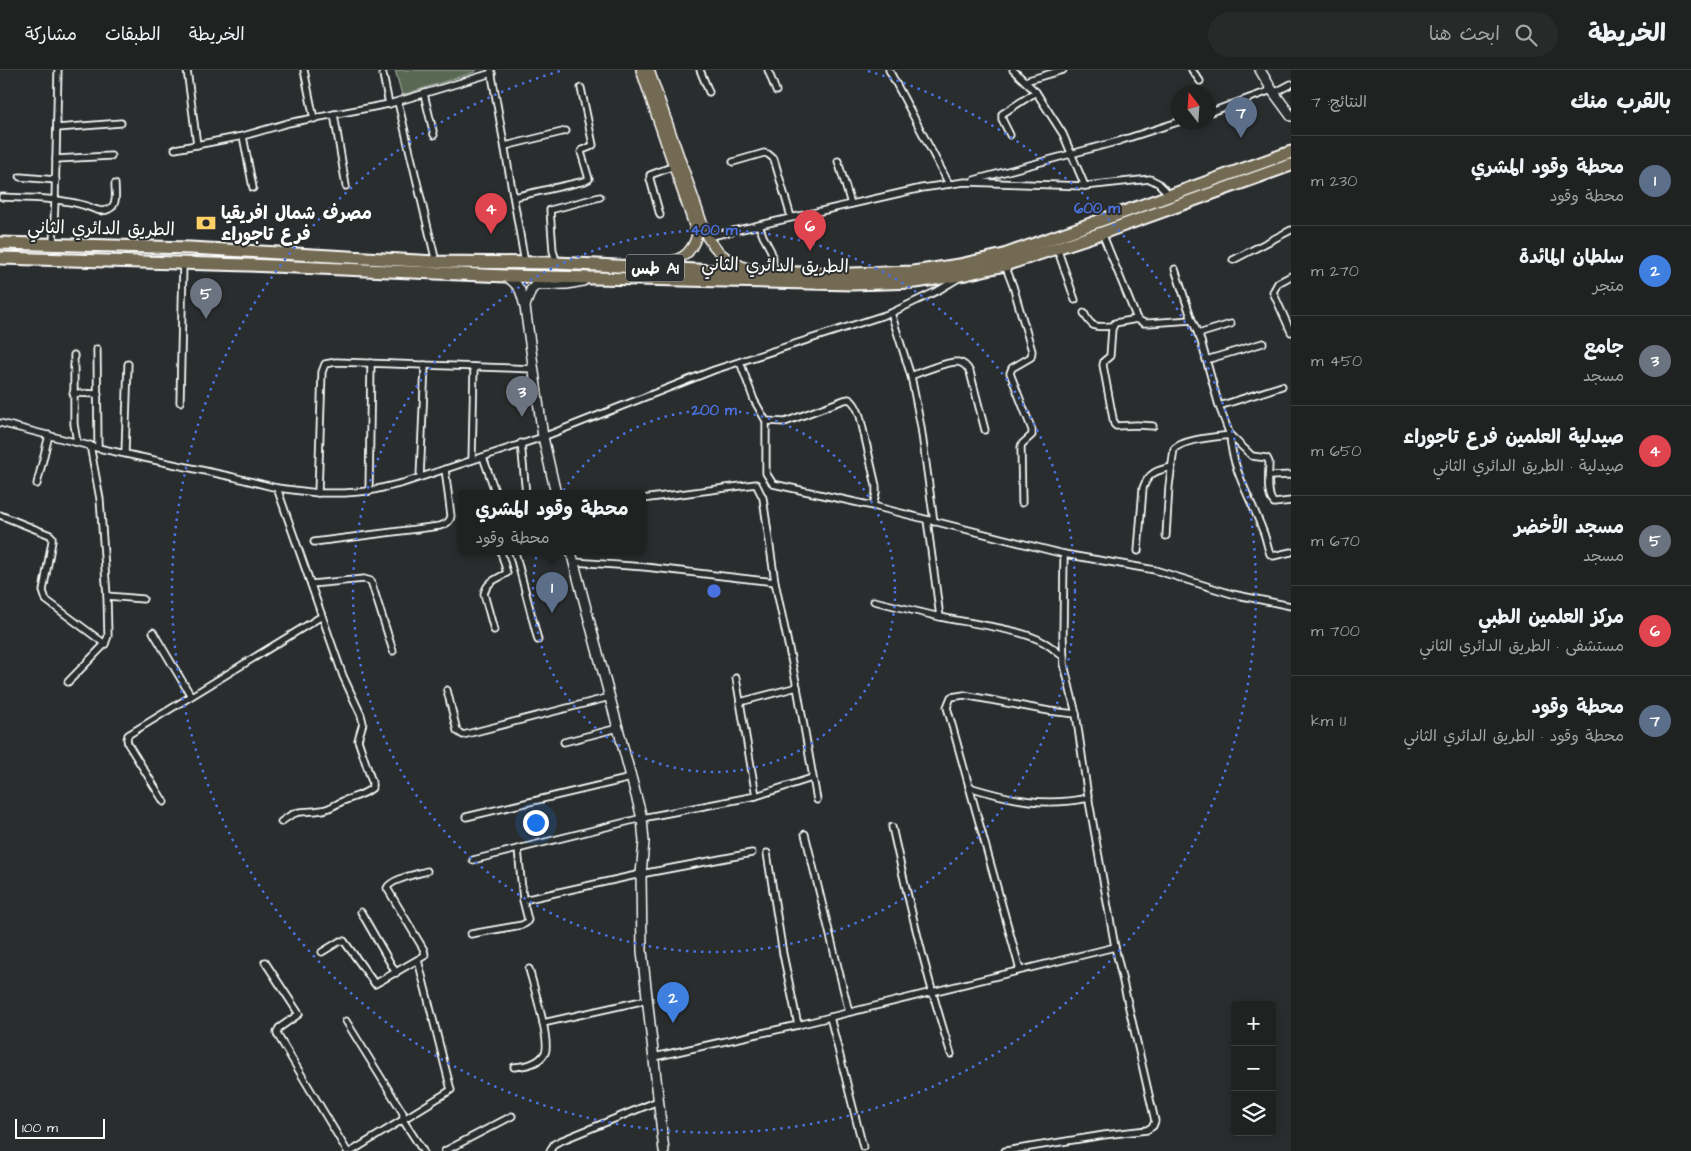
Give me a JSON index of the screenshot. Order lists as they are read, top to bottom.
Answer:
{
  "streets": {
    "highway": ["الطريق الدائري الثاني", "طس A1"]
  },
  "places": {
    "bank": ["مصرف شمال افريقيا فرع تاجوراء"]
  },
  "scale_bar": "100 m",
  "north": "top",
  "page": {
    "header": "الخريطة",
    "search": "ابحث هنا",
    "nav": ["الخريطة", "الطبقات", "مشاركة"],
    "heading": ["بالقرب منك", "النتائج: 7"],
    "pins": [
      "7",
      "4",
      "6",
      "5",
      "3",
      "1",
      "2"
    ],
    "list": [
      {
        "mark": "1",
        "name": "محطة وقود المشري",
        "note": "محطة وقود",
        "value": "230 m"
      },
      {
        "mark": "2",
        "name": "سلطان المائدة",
        "note": "متجر",
        "value": "270 m"
      },
      {
        "mark": "3",
        "name": "جامع",
        "note": "مسجد",
        "value": "450 m"
      },
      {
        "mark": "4",
        "name": "صيدلية العلمين فرع تاجوراء",
        "note": "صيدلية · الطريق الدائري الثاني",
        "value": "650 m"
      },
      {
        "mark": "5",
        "name": "مسجد الأخضر",
        "note": "مسجد",
        "value": "670 m"
      },
      {
        "mark": "6",
        "name": "مركز العلمين الطبي",
        "note": "مستشفى · الطريق الدائري الثاني",
        "value": "700 m"
      },
      {
        "mark": "7",
        "name": "محطة وقود",
        "note": "محطة وقود · الطريق الدائري الثاني",
        "value": "1.1 km"
      }
    ],
    "popup": ["محطة وقود المشري", "محطة وقود"],
    "map_buttons": ["+", "−"],
    "scale": "100 m"
  },
  "rings": ["600 m", "400 m", "200 m"]
}
